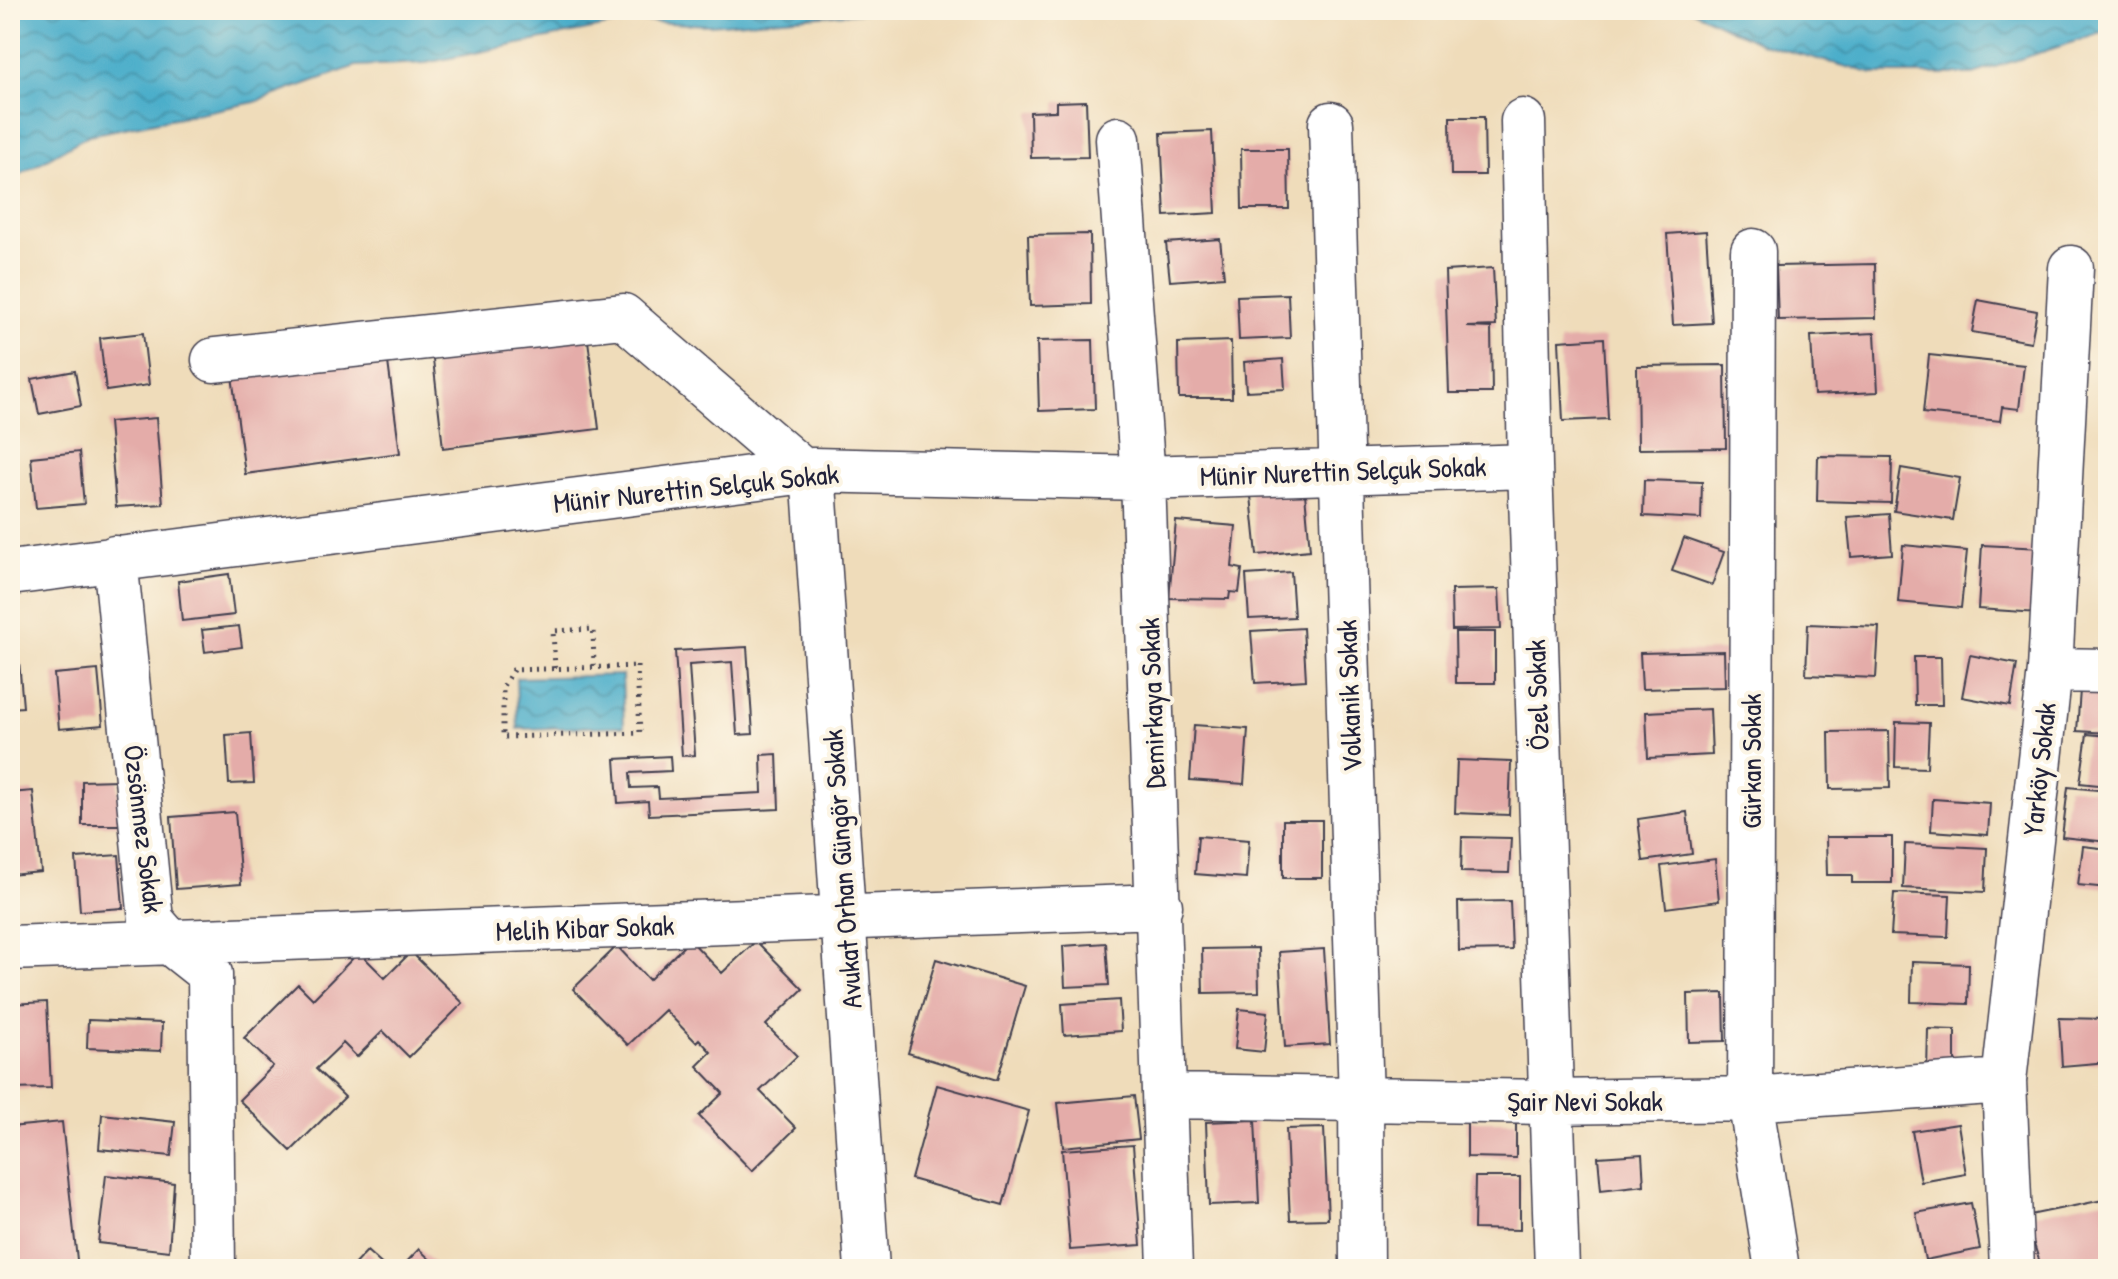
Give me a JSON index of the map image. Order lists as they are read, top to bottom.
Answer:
{
  "streets": {
    "street": [
      "Münir Nurettin Selçuk Sokak",
      "Özel Sokak",
      "Volkanik Sokak",
      "Demirkaya Sokak",
      "Gürkan Sokak",
      "Yarköy Sokak",
      "Özsönmez Sokak",
      "Avukat Orhan Güngör Sokak",
      "Melih Kibar Sokak",
      "Şair Nevi Sokak"
    ]
  },
  "crossings": [
    ["Münir Nurettin Selçuk Sokak", "Özel Sokak"],
    ["Münir Nurettin Selçuk Sokak", "Volkanik Sokak"],
    ["Münir Nurettin Selçuk Sokak", "Demirkaya Sokak"],
    ["Münir Nurettin Selçuk Sokak", "Özsönmez Sokak"],
    ["Münir Nurettin Selçuk Sokak", "Avukat Orhan Güngör Sokak"],
    ["Özel Sokak", "Şair Nevi Sokak"],
    ["Volkanik Sokak", "Şair Nevi Sokak"],
    ["Demirkaya Sokak", "Melih Kibar Sokak"],
    ["Demirkaya Sokak", "Şair Nevi Sokak"],
    ["Gürkan Sokak", "Şair Nevi Sokak"],
    ["Yarköy Sokak", "Şair Nevi Sokak"],
    ["Özsönmez Sokak", "Melih Kibar Sokak"],
    ["Avukat Orhan Güngör Sokak", "Melih Kibar Sokak"]
  ]
}
